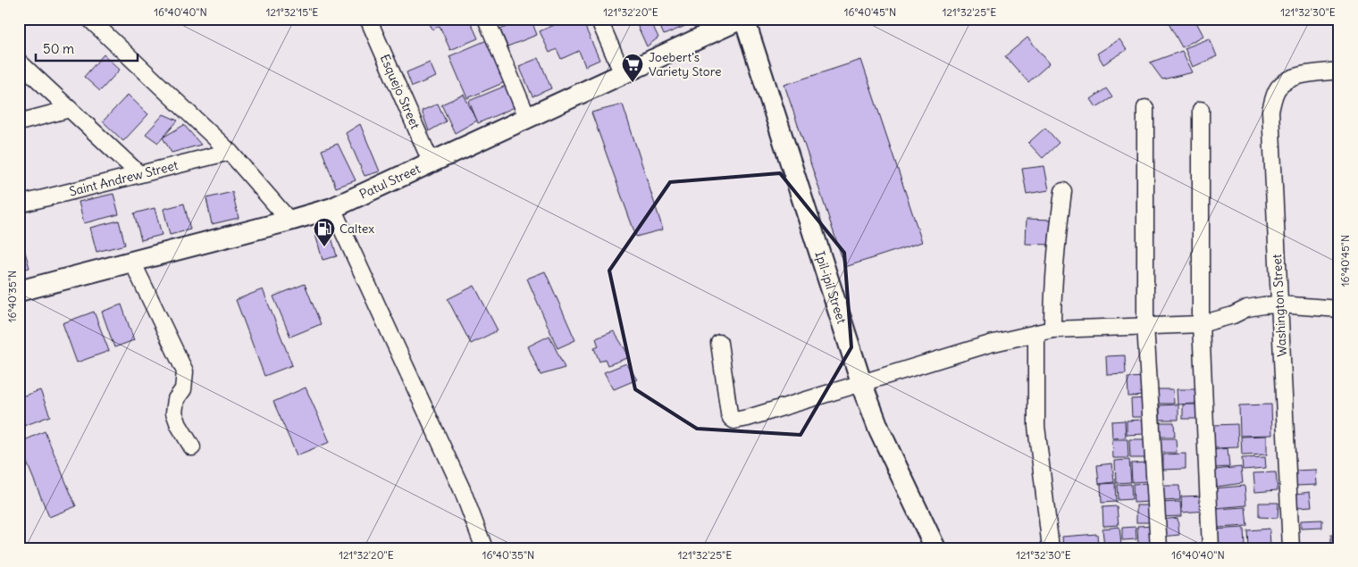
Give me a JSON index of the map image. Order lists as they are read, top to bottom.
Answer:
{
  "streets": {
    "main road": ["Patul Street", "Ipil-ipil Street"],
    "street": ["Esquejo Street", "Saint Andrew Street", "Washington Street"]
  },
  "crossings": [
    ["Esquejo Street", "Patul Street"],
    ["Patul Street", "Ipil-ipil Street"]
  ],
  "places": {
    "supermarket": ["Joebert's Variety Store"],
    "fuel station": ["Caltex"]
  },
  "scale_bar": "50 m",
  "coordinates": [
    "16°40'40\"N",
    "121°32'15\"E",
    "121°32'20\"E",
    "16°40'45\"N",
    "121°32'25\"E",
    "121°32'30\"E",
    "16°40'35\"N"
  ]
}
